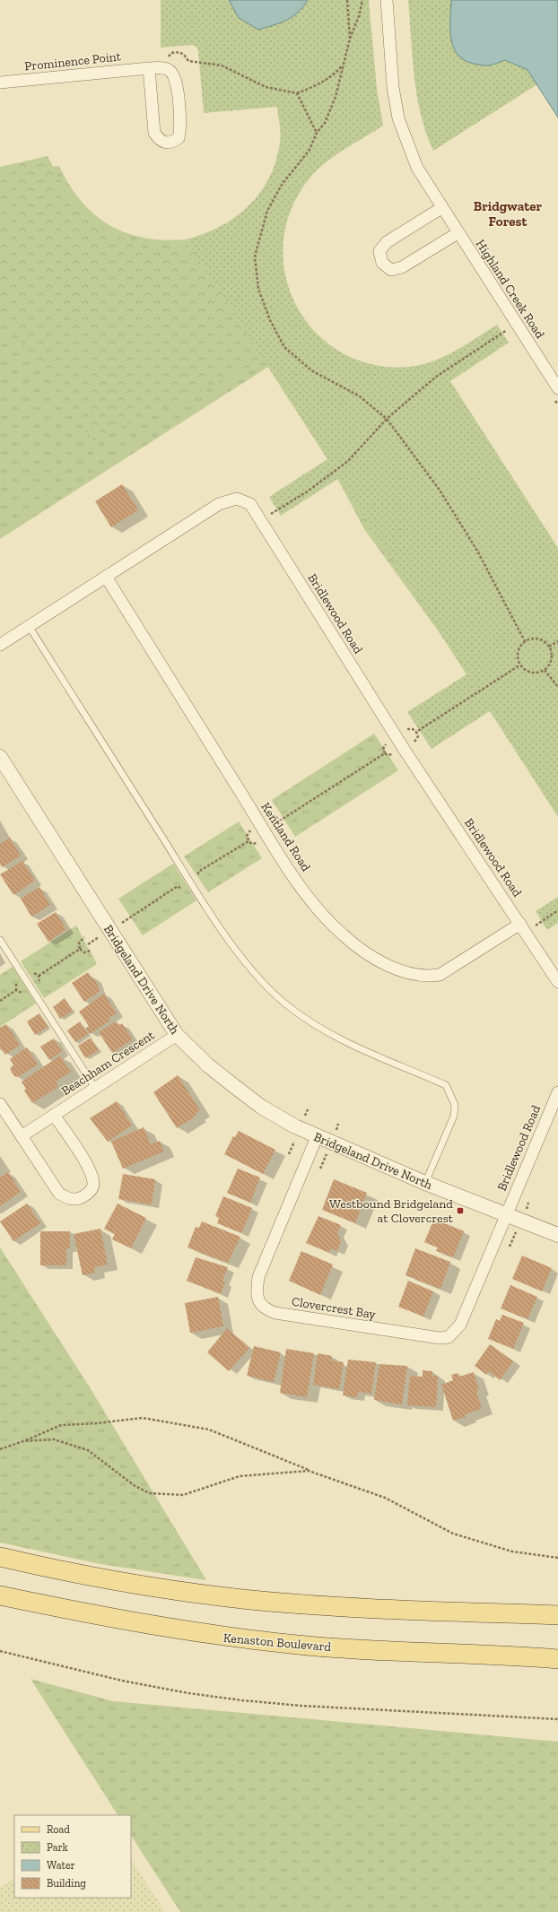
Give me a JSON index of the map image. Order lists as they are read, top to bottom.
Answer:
{
  "streets": {
    "main road": ["Kenaston Boulevard"],
    "street": [
      "Prominence Point",
      "Highland Creek Road",
      "Bridlewood Road",
      "Kentland Road",
      "Bridgeland Drive North",
      "Beachham Crescent",
      "Clovercrest Bay"
    ]
  },
  "crossings": [
    ["Bridlewood Road", "Kentland Road"],
    ["Bridlewood Road", "Bridgeland Drive North"],
    ["Bridlewood Road", "Clovercrest Bay"],
    ["Bridgeland Drive North", "Beachham Crescent"],
    ["Bridgeland Drive North", "Clovercrest Bay"]
  ],
  "districts": ["Bridgwater Forest"],
  "places": {
    "transit": ["Westbound Bridgeland at Clovercrest"]
  },
  "legend": [
    "Road",
    "Park",
    "Water",
    "Building"
  ]
}
